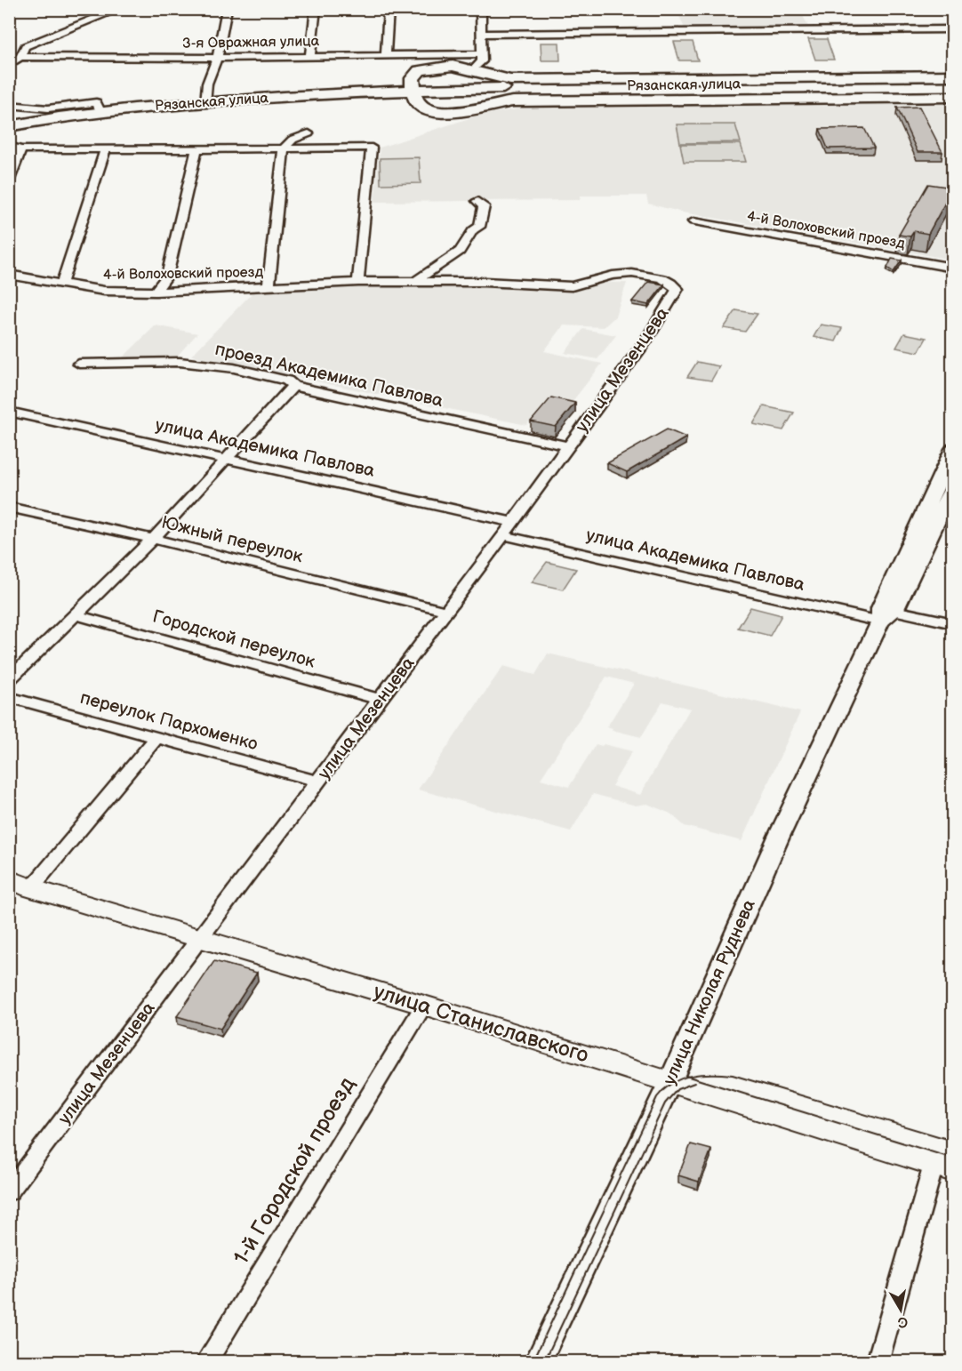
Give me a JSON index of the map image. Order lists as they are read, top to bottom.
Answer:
{
  "streets": {
    "main road": ["Рязанская улица", "улица Станиславского"],
    "street": [
      "3-я Овражная улица",
      "4-й Волоховский проезд",
      "улица Мезенцева",
      "проезд Академика Павлова",
      "улица Академика Павлова",
      "Южный переулок",
      "Городской переулок",
      "переулок Пархоменко",
      "улица Николая Руднева",
      "1-й Городской проезд"
    ]
  },
  "crossings": [
    ["4-й Волоховский проезд", "улица Мезенцева"],
    ["улица Мезенцева", "проезд Академика Павлова"],
    ["улица Мезенцева", "улица Академика Павлова"],
    ["улица Мезенцева", "Южный переулок"],
    ["улица Мезенцева", "Городской переулок"],
    ["улица Мезенцева", "переулок Пархоменко"],
    ["улица Мезенцева", "улица Станиславского"],
    ["улица Академика Павлова", "улица Николая Руднева"],
    ["улица Николая Руднева", "улица Станиславского"],
    ["улица Станиславского", "1-й Городской проезд"]
  ],
  "north": "bottom"
}
